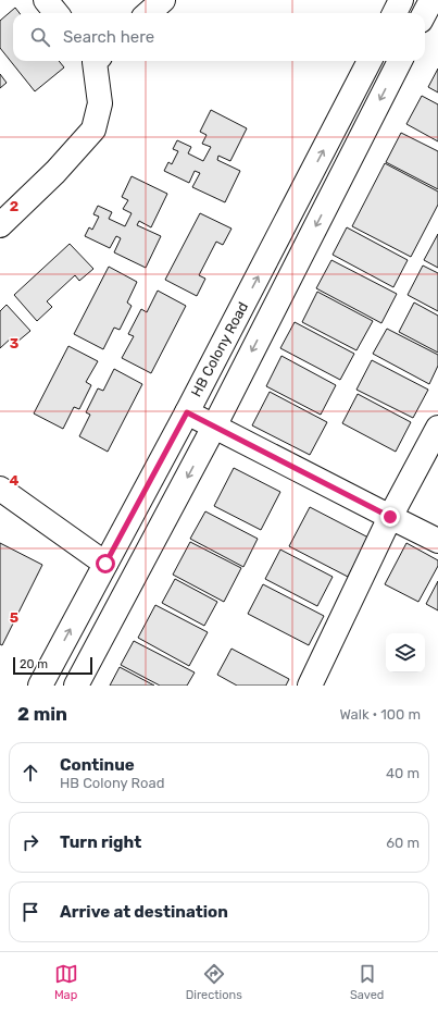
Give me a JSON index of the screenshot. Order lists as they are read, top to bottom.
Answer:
{
  "streets": {
    "street": ["HB Colony Road"]
  },
  "scale_bar": "20 m",
  "page": {
    "search": "Search here",
    "scale": "20 m",
    "heading": ["2 min", "Walk · 100 m"],
    "list": [
      ["Continue", "HB Colony Road", "40 m"],
      ["Turn right", "60 m"],
      "Arrive at destination"
    ],
    "nav": ["Map", "Directions", "Saved"]
  },
  "grid": {
    "rows": [
      "2",
      "3",
      "4",
      "5"
    ]
  }
}
